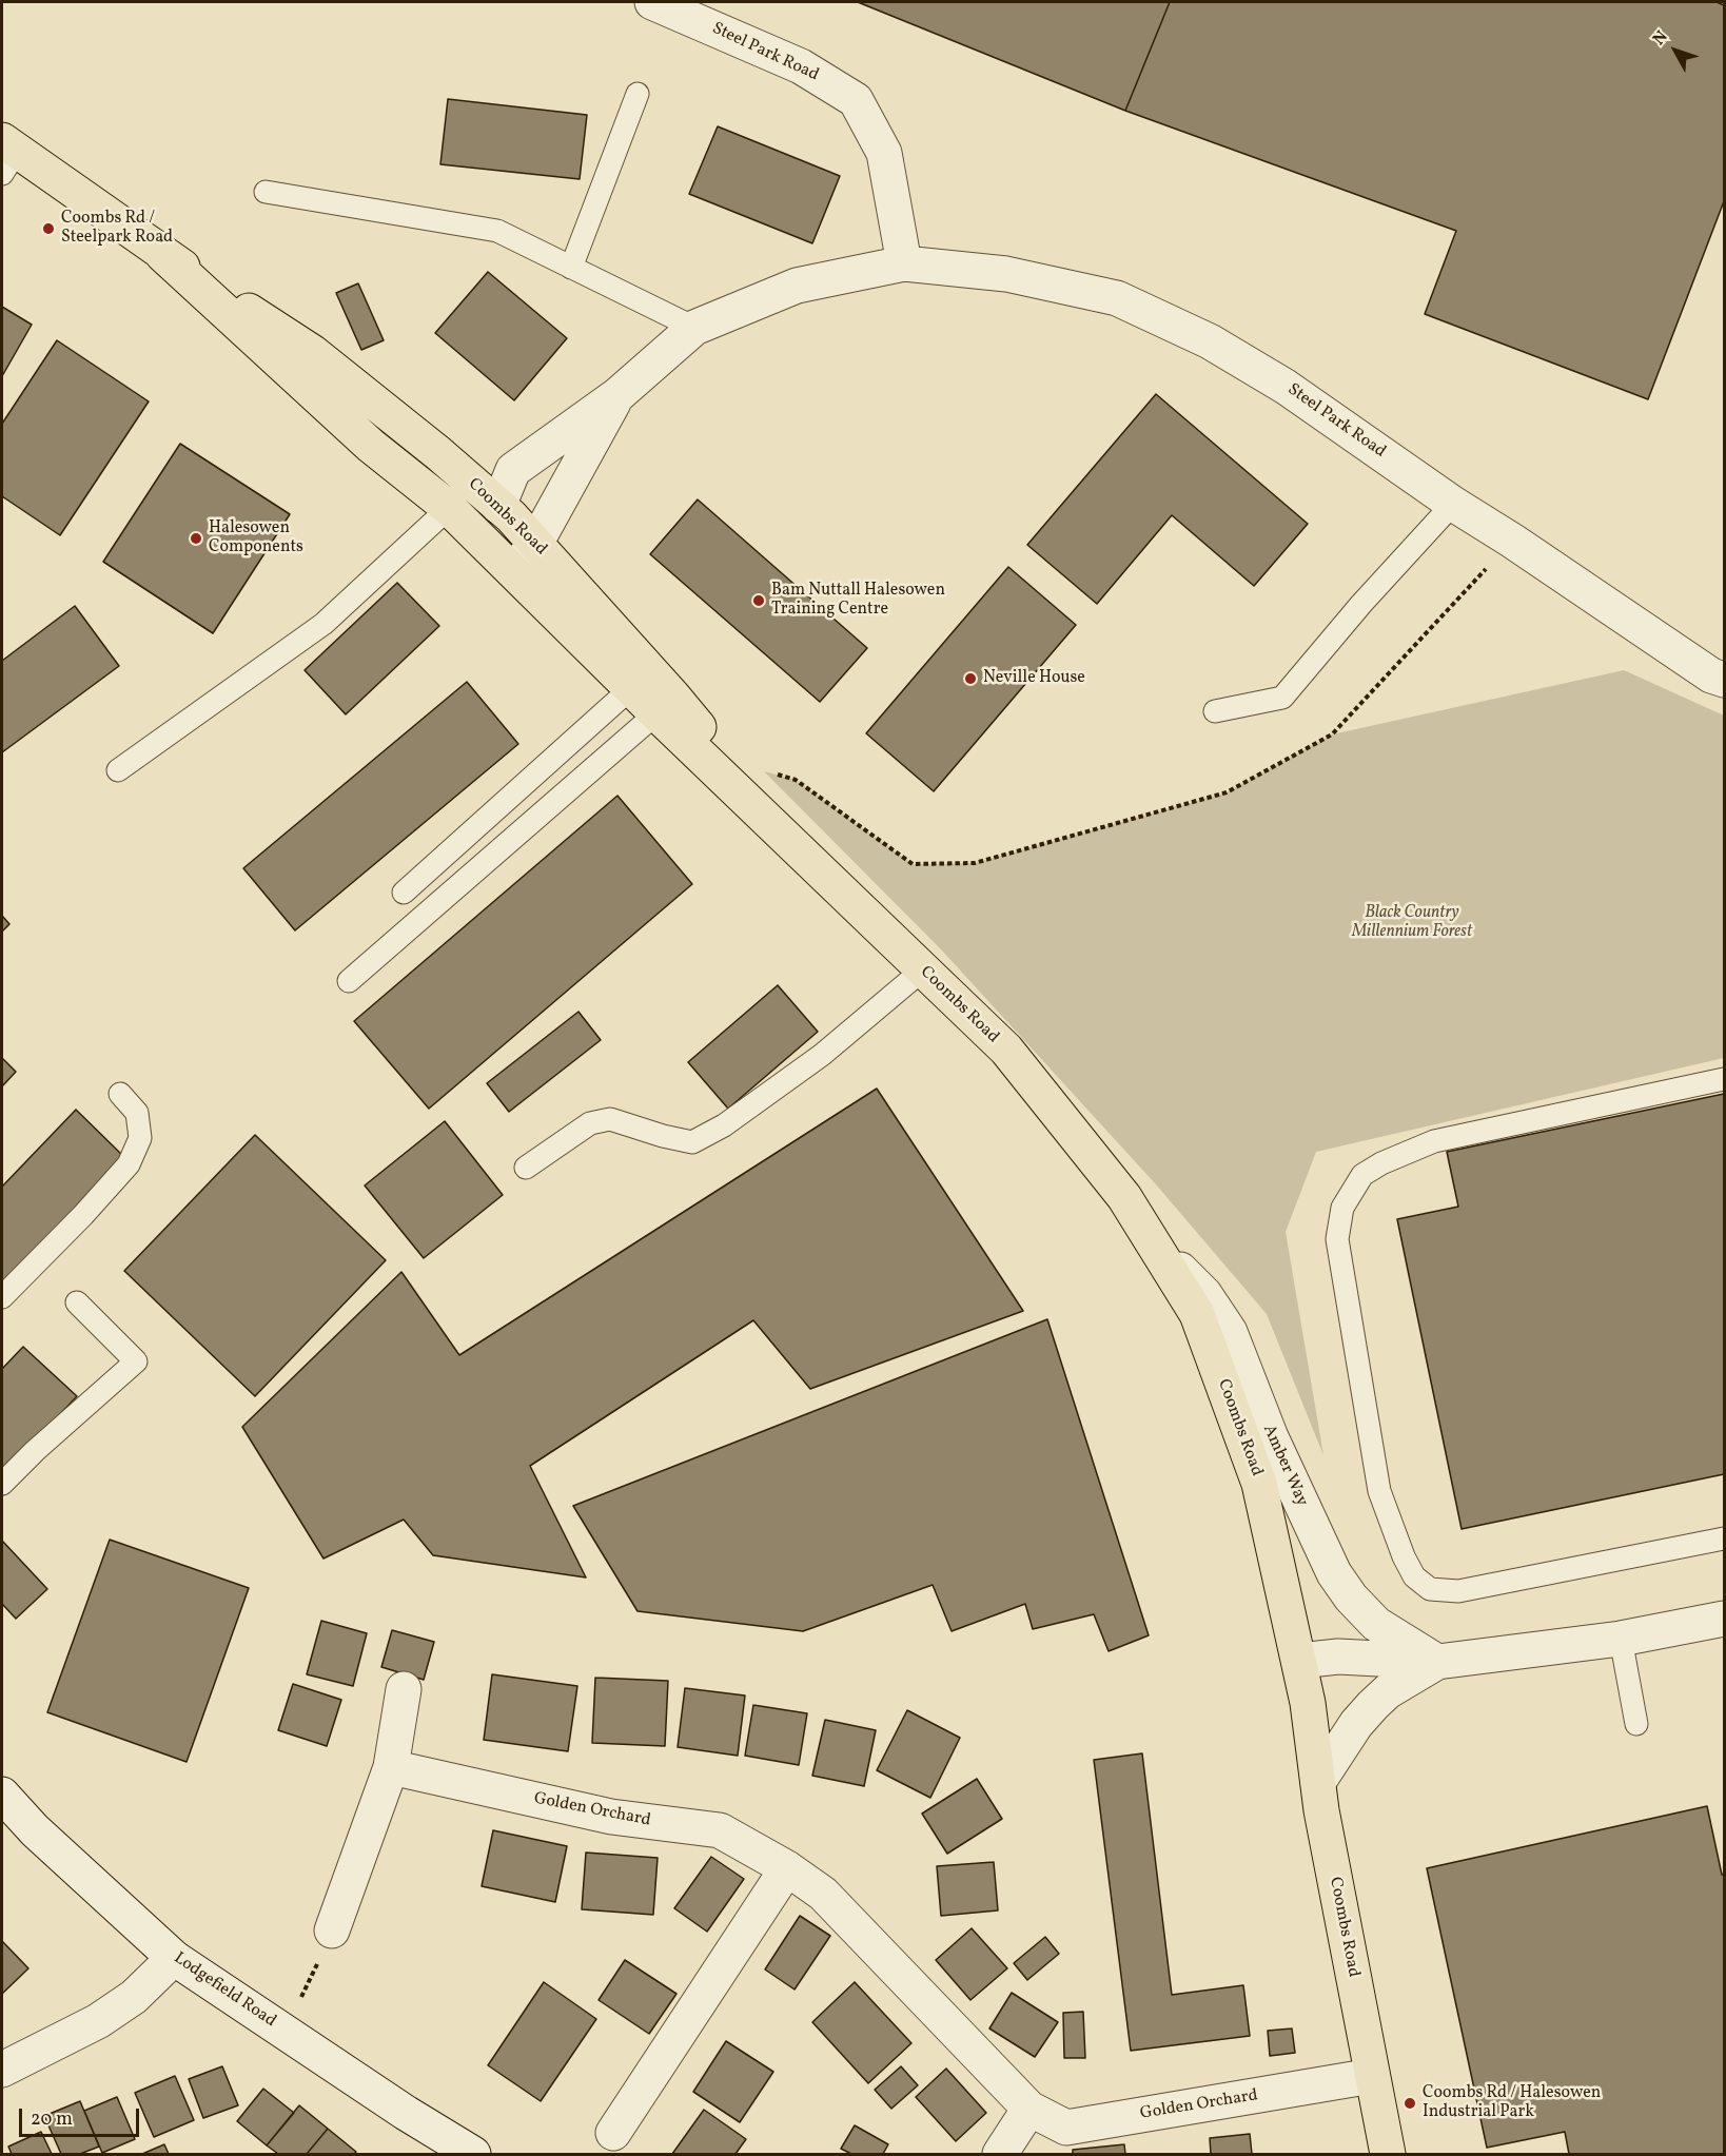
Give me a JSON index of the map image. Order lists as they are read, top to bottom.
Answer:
{
  "streets": {
    "main road": ["Coombs Road"],
    "street": [
      "Steel Park Road",
      "Amber Way",
      "Golden Orchard",
      "Lodgefield Road"
    ]
  },
  "crossings": [
    ["Steel Park Road", "Coombs Road"],
    ["Coombs Road", "Amber Way"],
    ["Coombs Road", "Golden Orchard"]
  ],
  "parks": ["Black Country Millennium Forest"],
  "places": [
    "Coombs Rd / Steelpark Road",
    "Halesowen Components",
    "Bam Nuttall Halesowen Training Centre",
    "Neville House",
    "Coombs Rd / Halesowen Industrial Park"
  ],
  "scale_bar": "20 m",
  "north": "top left"
}
